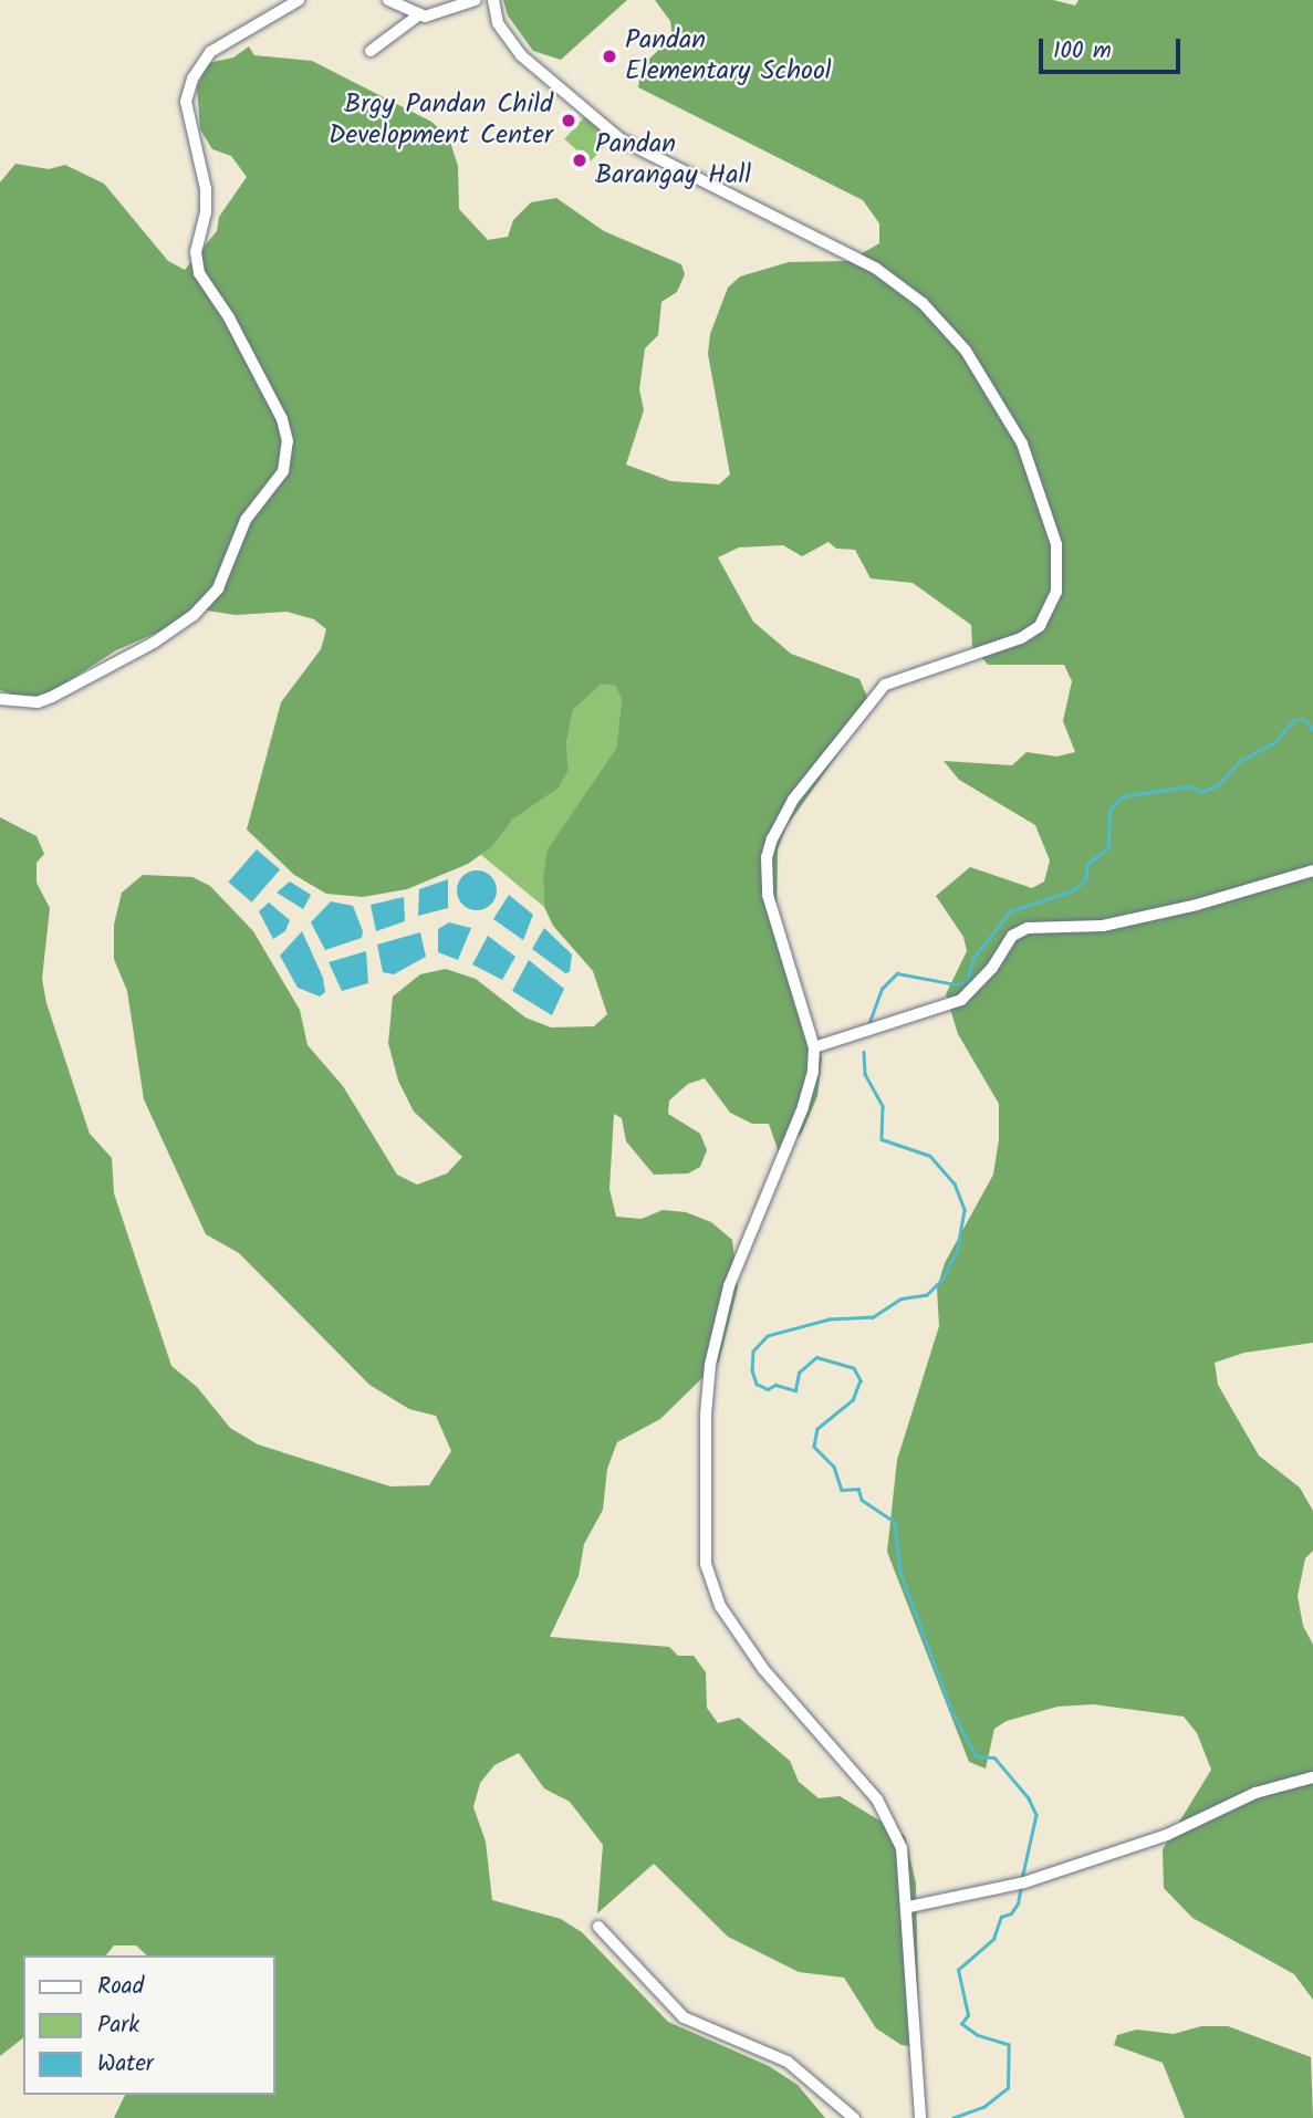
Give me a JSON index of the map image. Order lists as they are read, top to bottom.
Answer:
{
  "places": ["Pandan Elementary School", "Brgy Pandan Child Development Center", "Pandan Barangay Hall"],
  "legend": ["Road", "Park", "Water"],
  "scale_bar": "100 m"
}
